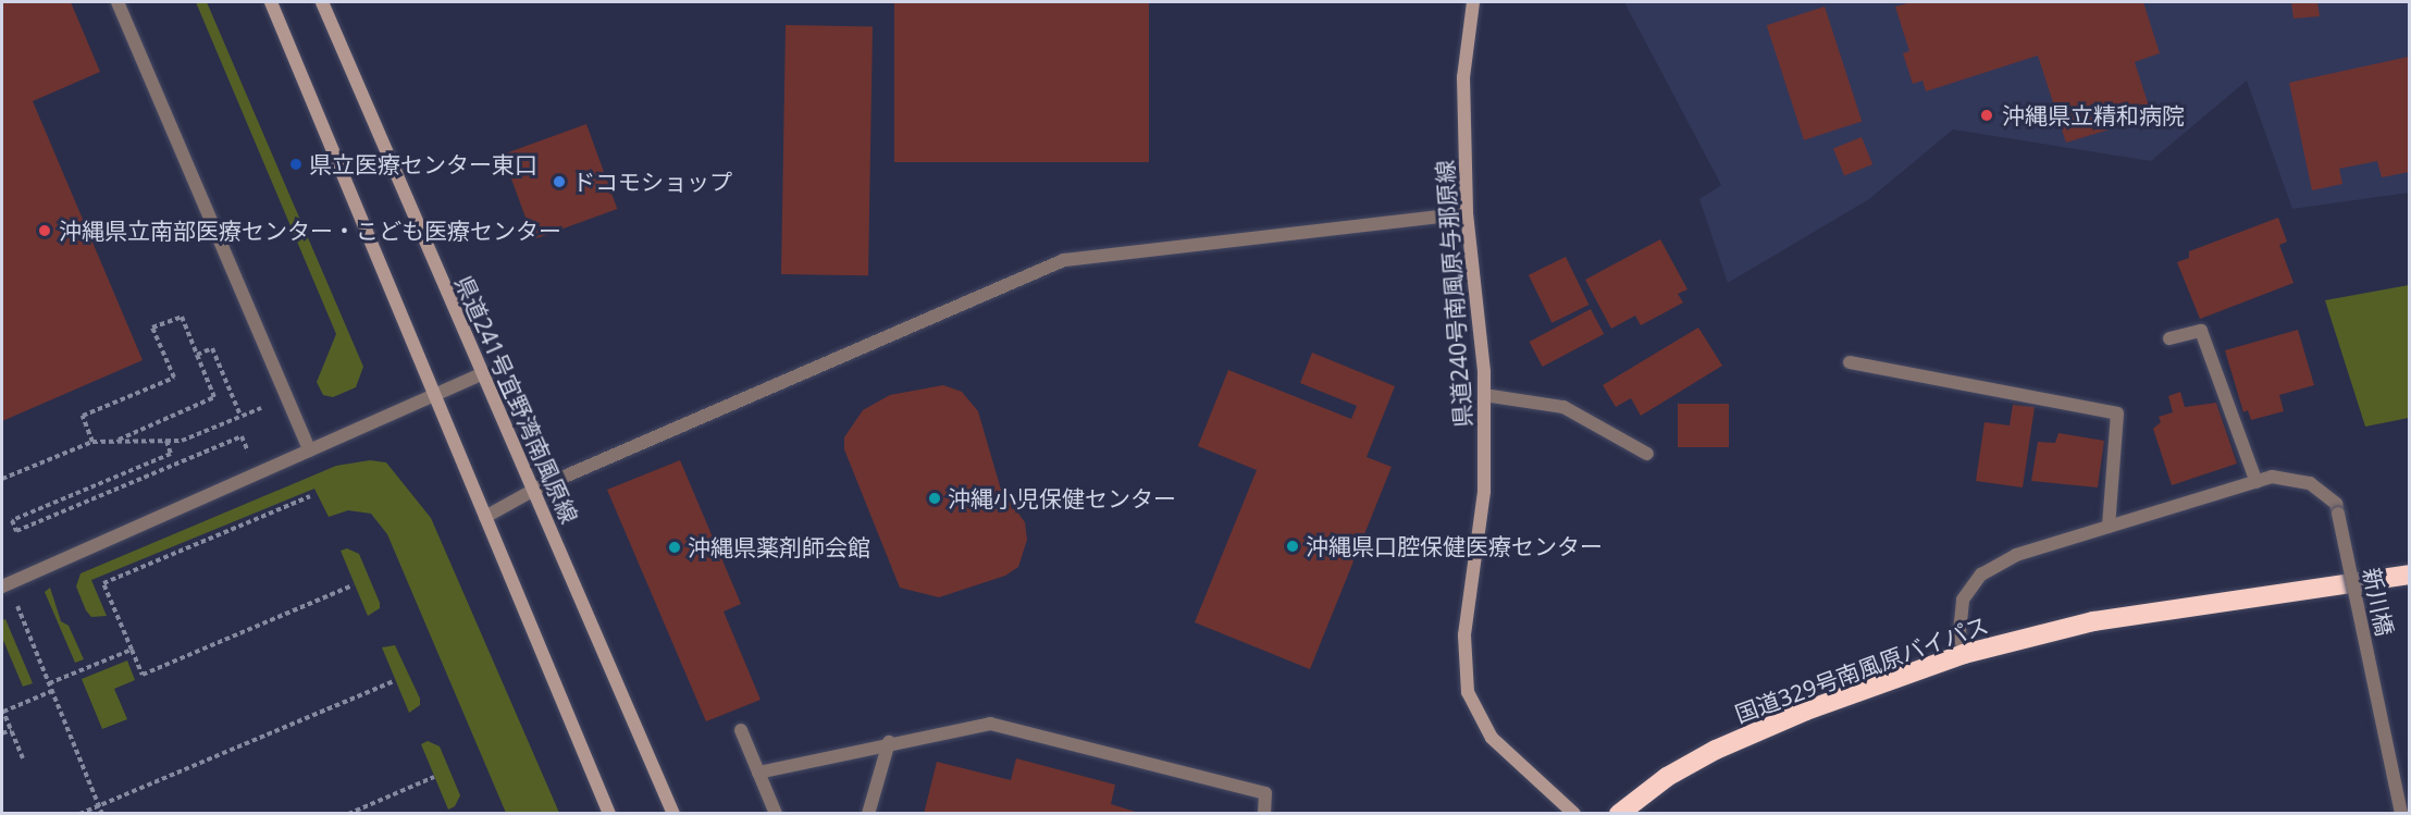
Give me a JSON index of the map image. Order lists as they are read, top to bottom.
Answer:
{
  "streets": {
    "highway": ["国道329号南風原バイパス"],
    "main road": ["県道240号南風原与那原線", "県道241号宜野湾南風原線"],
    "street": ["新川橋"]
  },
  "places": [
    "沖縄県立精和病院",
    "県立医療センター東口",
    "ドコモショップ",
    "沖縄県立南部医療センター・こども医療センター",
    "沖縄小児保健センター",
    "沖縄県口腔保健医療センター",
    "沖縄県薬剤師会館"
  ]
}
